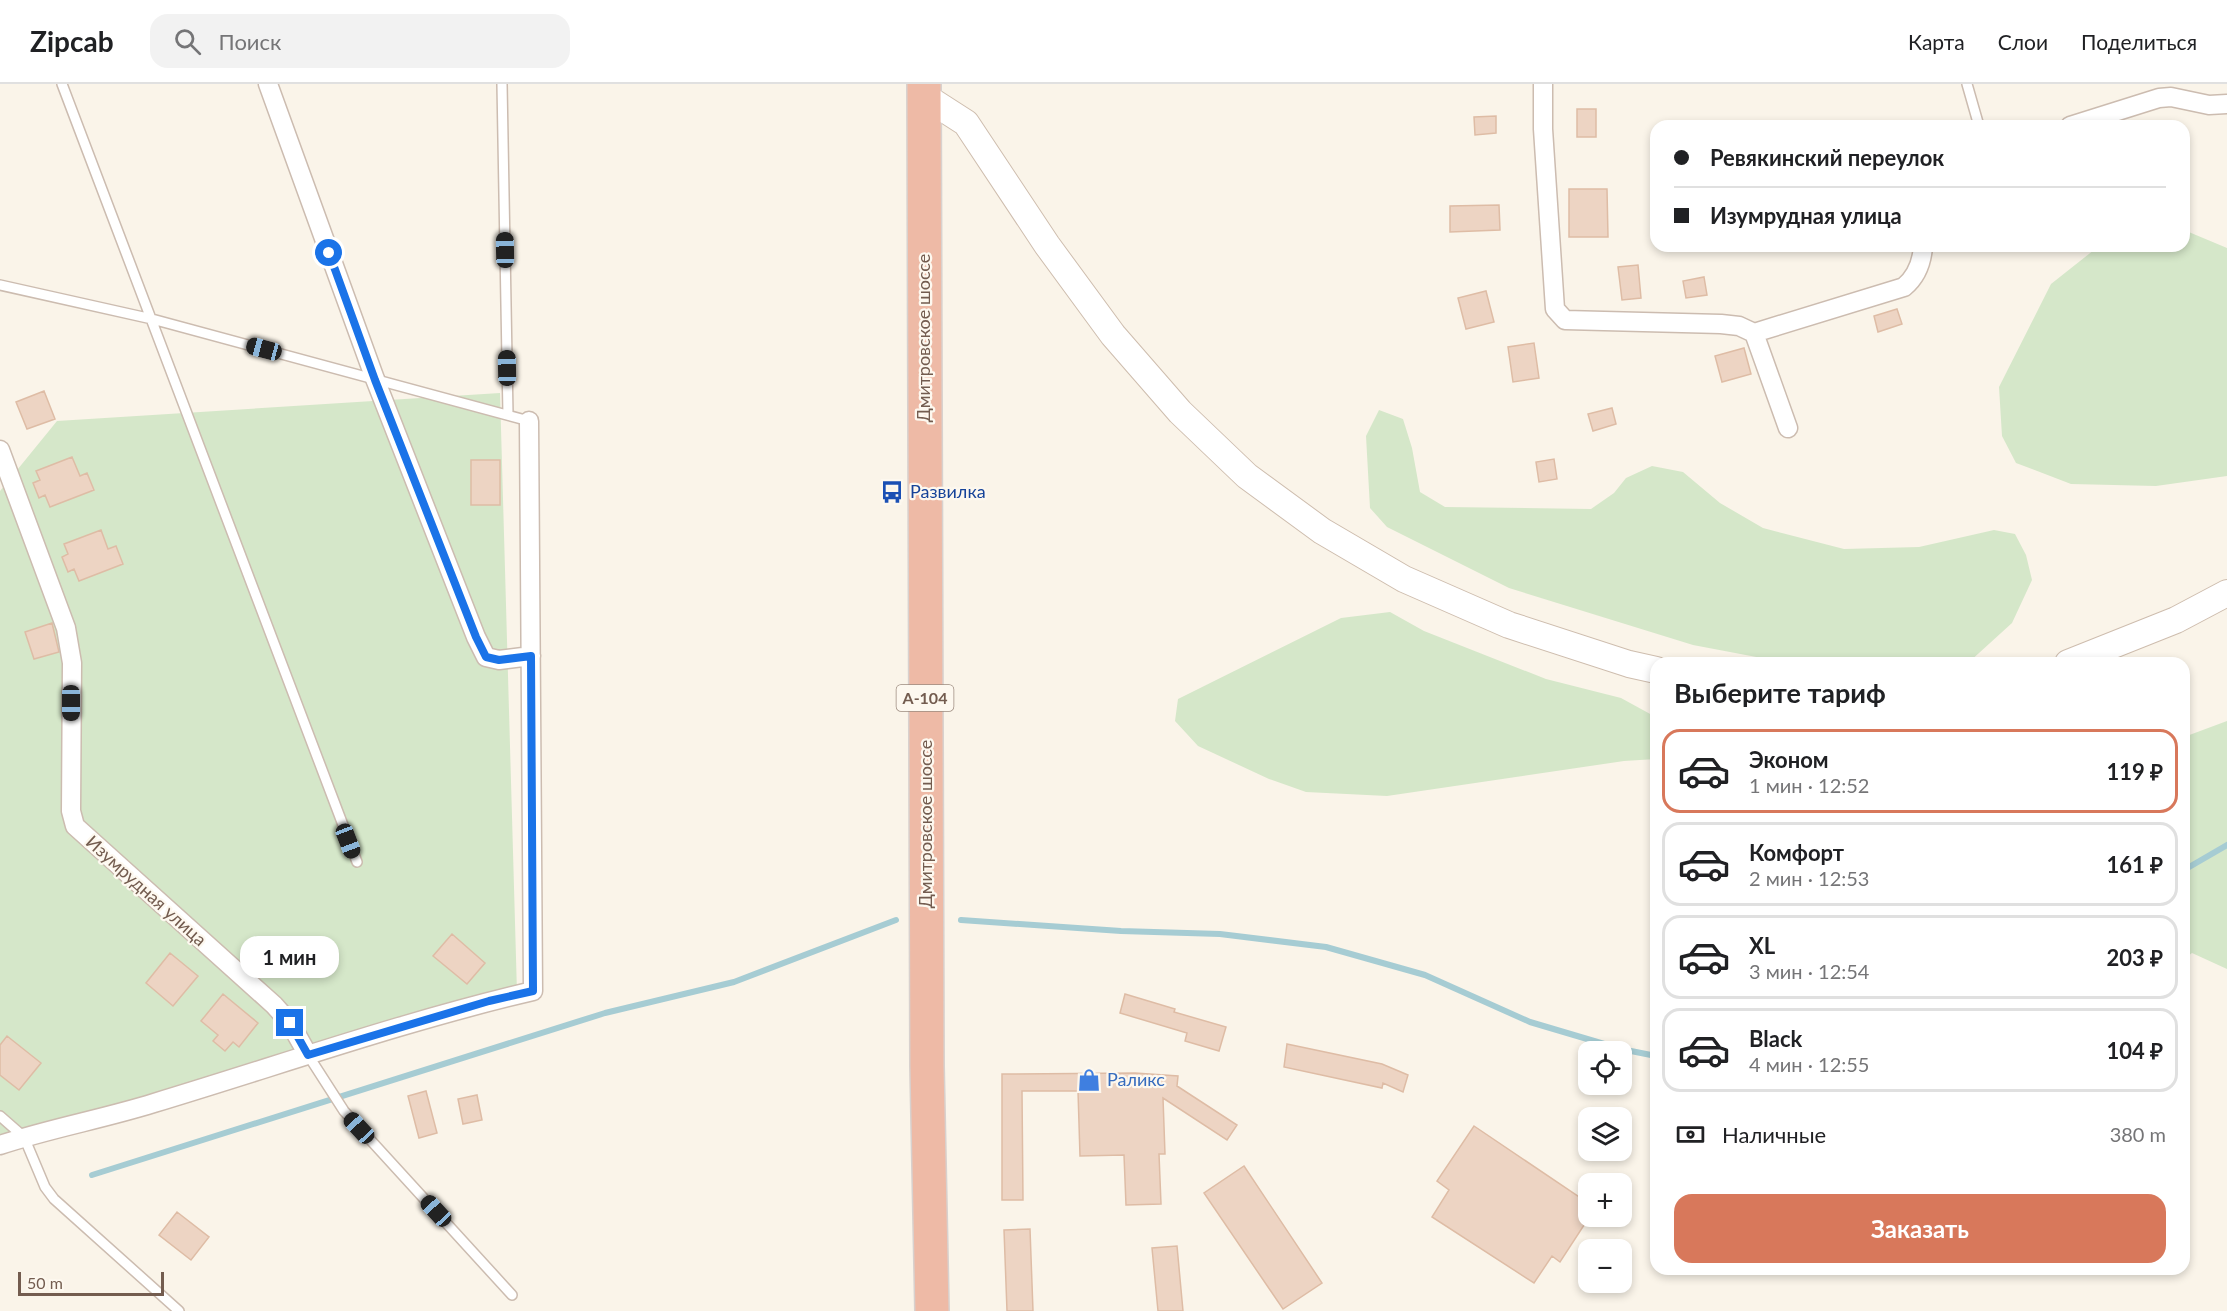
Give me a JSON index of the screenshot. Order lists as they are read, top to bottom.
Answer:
{
  "streets": {
    "highway": ["Дмитровское шоссе", "А-104"],
    "street": ["Изумрудная улица"]
  },
  "places": {
    "bus stop": ["Развилка"],
    "shop": ["Раликс"]
  },
  "scale_bar": "50 m",
  "page": {
    "header": "Zipcab",
    "search": "Поиск",
    "nav": ["Карта", "Слои", "Поделиться"],
    "banner": ["Ревякинский переулок", "Изумрудная улица"],
    "heading": "Выберите тариф",
    "list": [
      {
        "name": "Эконом",
        "note": "1 мин · 12:52",
        "value": "119 ₽"
      },
      {
        "name": "Комфорт",
        "note": "2 мин · 12:53",
        "value": "161 ₽"
      },
      {
        "name": "XL",
        "note": "3 мин · 12:54",
        "value": "203 ₽"
      },
      {
        "name": "Black",
        "note": "4 мин · 12:55",
        "value": "104 ₽"
      }
    ],
    "bubble": "1 мин",
    "map_buttons": ["+", "−"],
    "pay": ["Наличные", "380 m"],
    "buttons": "Заказать",
    "scale": "50 m"
  }
}
